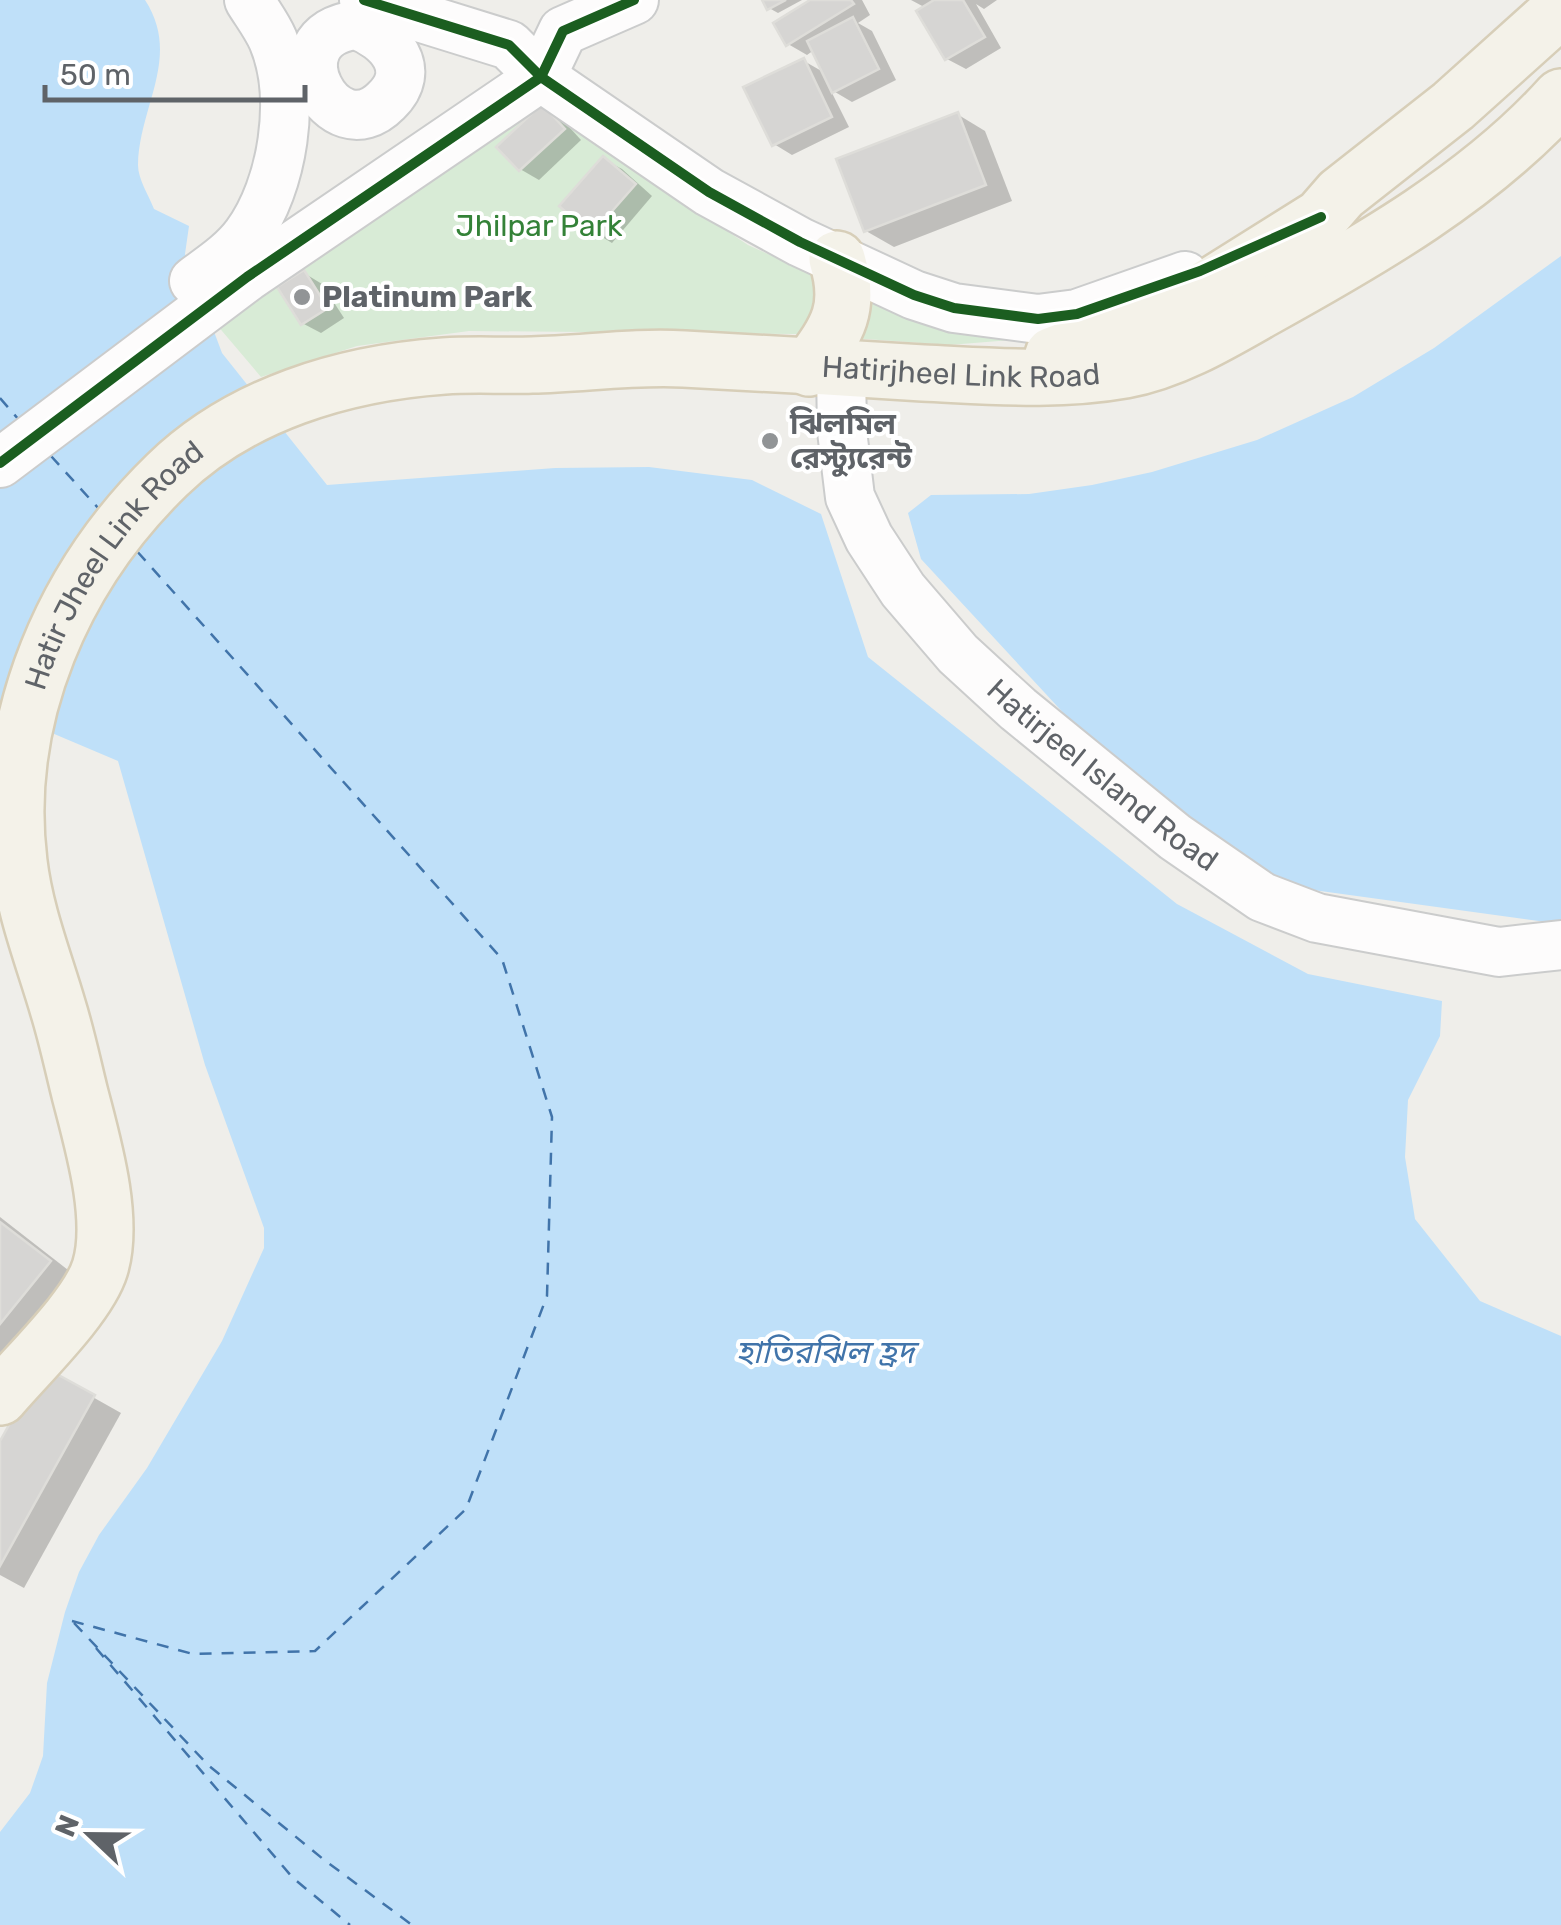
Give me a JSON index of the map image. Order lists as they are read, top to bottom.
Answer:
{
  "streets": {
    "main road": ["Hatirjheel Link Road", "Hatir Jheel Link Road"],
    "street": ["Hatirjeel Island Road"]
  },
  "crossings": [
    ["Hatirjheel Link Road", "Hatir Jheel Link Road"],
    ["Hatirjheel Link Road", "Hatirjeel Island Road"]
  ],
  "water": ["হাতিরঝিল হ্রদ"],
  "parks": ["Jhilpar Park"],
  "places": ["Platinum Park", "ঝিলমিল রেস্ট্যুরেন্ট"],
  "scale_bar": "50 m",
  "north": "left"
}
